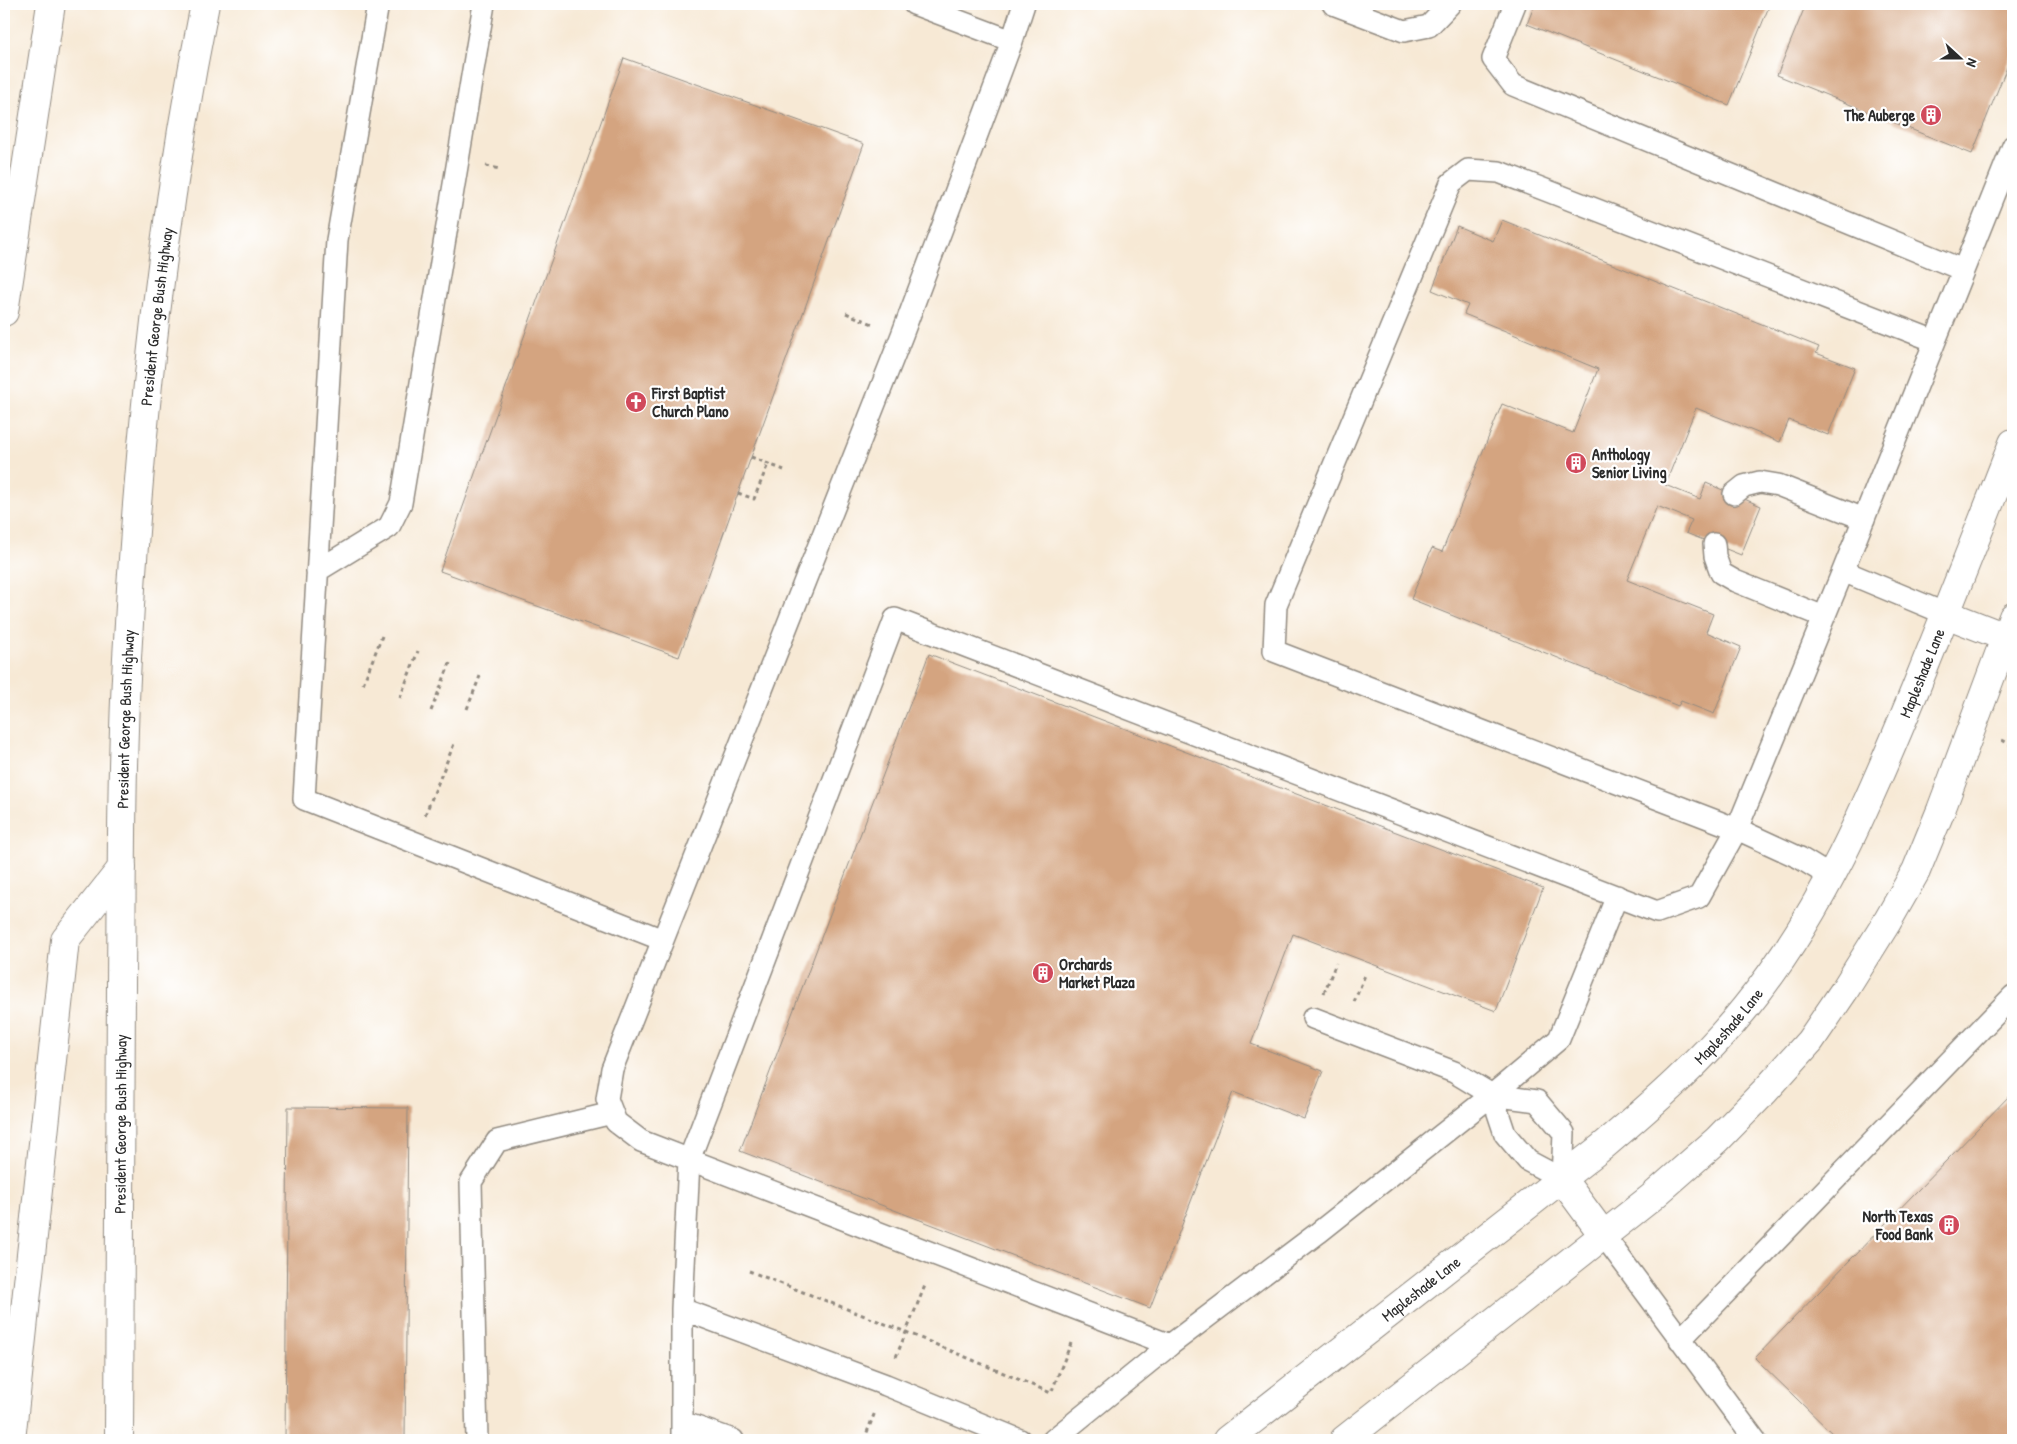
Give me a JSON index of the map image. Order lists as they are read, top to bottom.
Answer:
{
  "streets": {
    "main road": ["President George Bush Highway", "Mapleshade Lane"]
  },
  "places": {
    "building": [
      "The Auberge",
      "Anthology Senior Living",
      "Orchards Market Plaza",
      "North Texas Food Bank"
    ],
    "church": ["First Baptist Church Plano"]
  },
  "north": "right"
}
